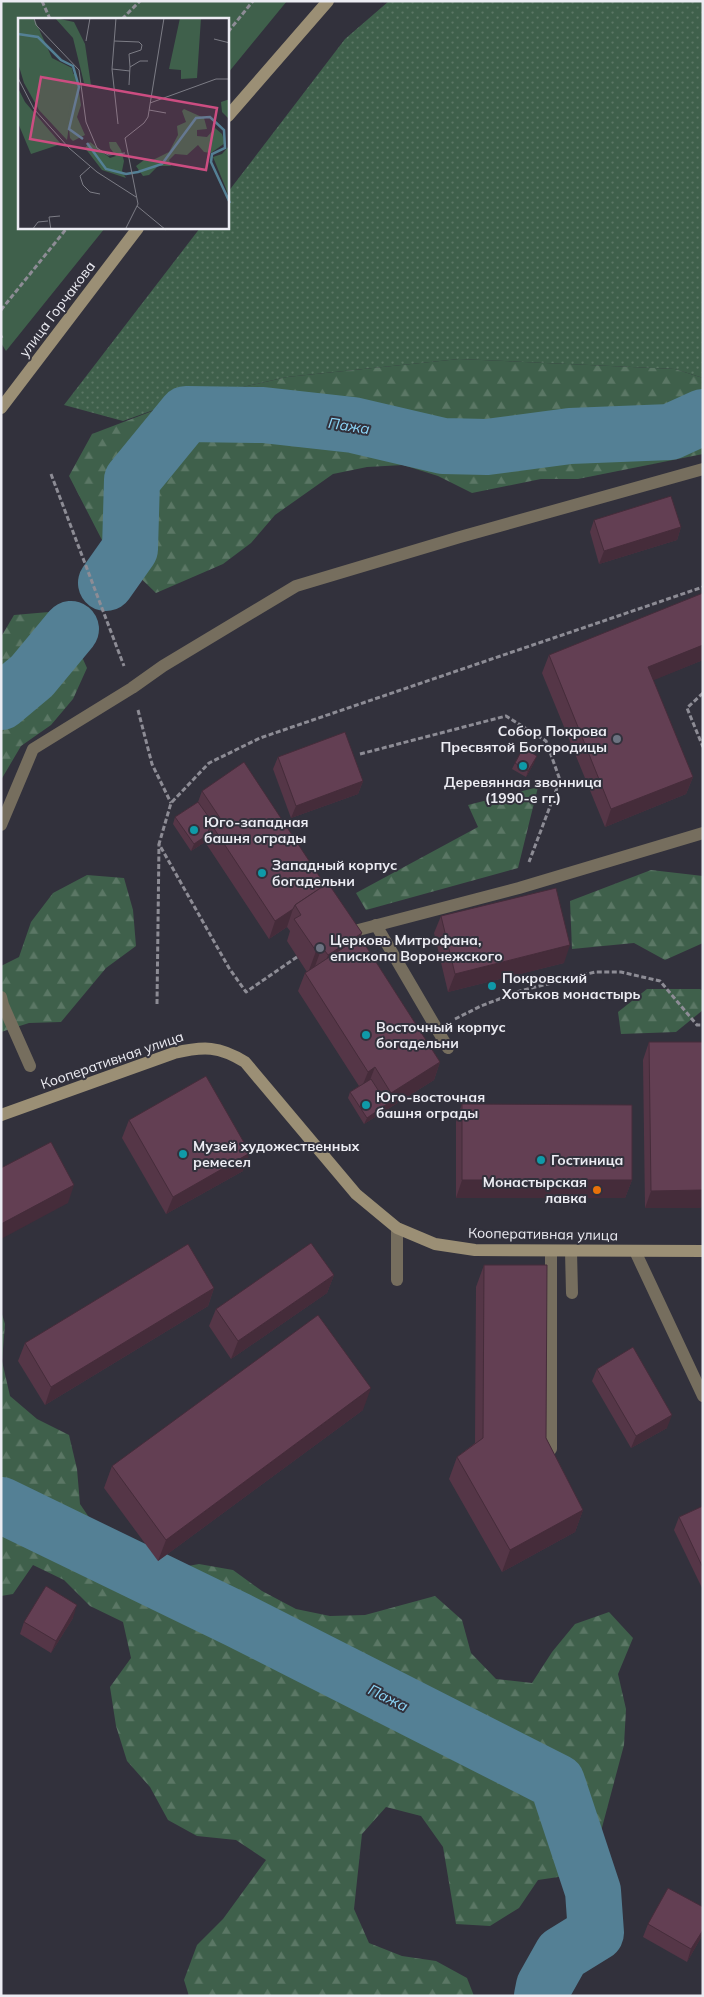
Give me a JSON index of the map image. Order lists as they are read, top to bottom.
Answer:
{
  "streets": {
    "main road": ["улица Горчакова", "Кооперативная улица"]
  },
  "water": ["Пажа"],
  "places": [
    "Собор Покрова Пресвятой Богородицы",
    "Деревянная звонница (1990-е гг.)",
    "Юго-западная башня ограды",
    "Западный корпус богадельни",
    "Церковь Митрофана, епископа Воронежского",
    "Покровский Хотьков монастырь",
    "Восточный корпус богадельни",
    "Юго-восточная башня ограды",
    "Музей художественных ремесел",
    "Гостиница",
    "Монастырская лавка"
  ]
}
